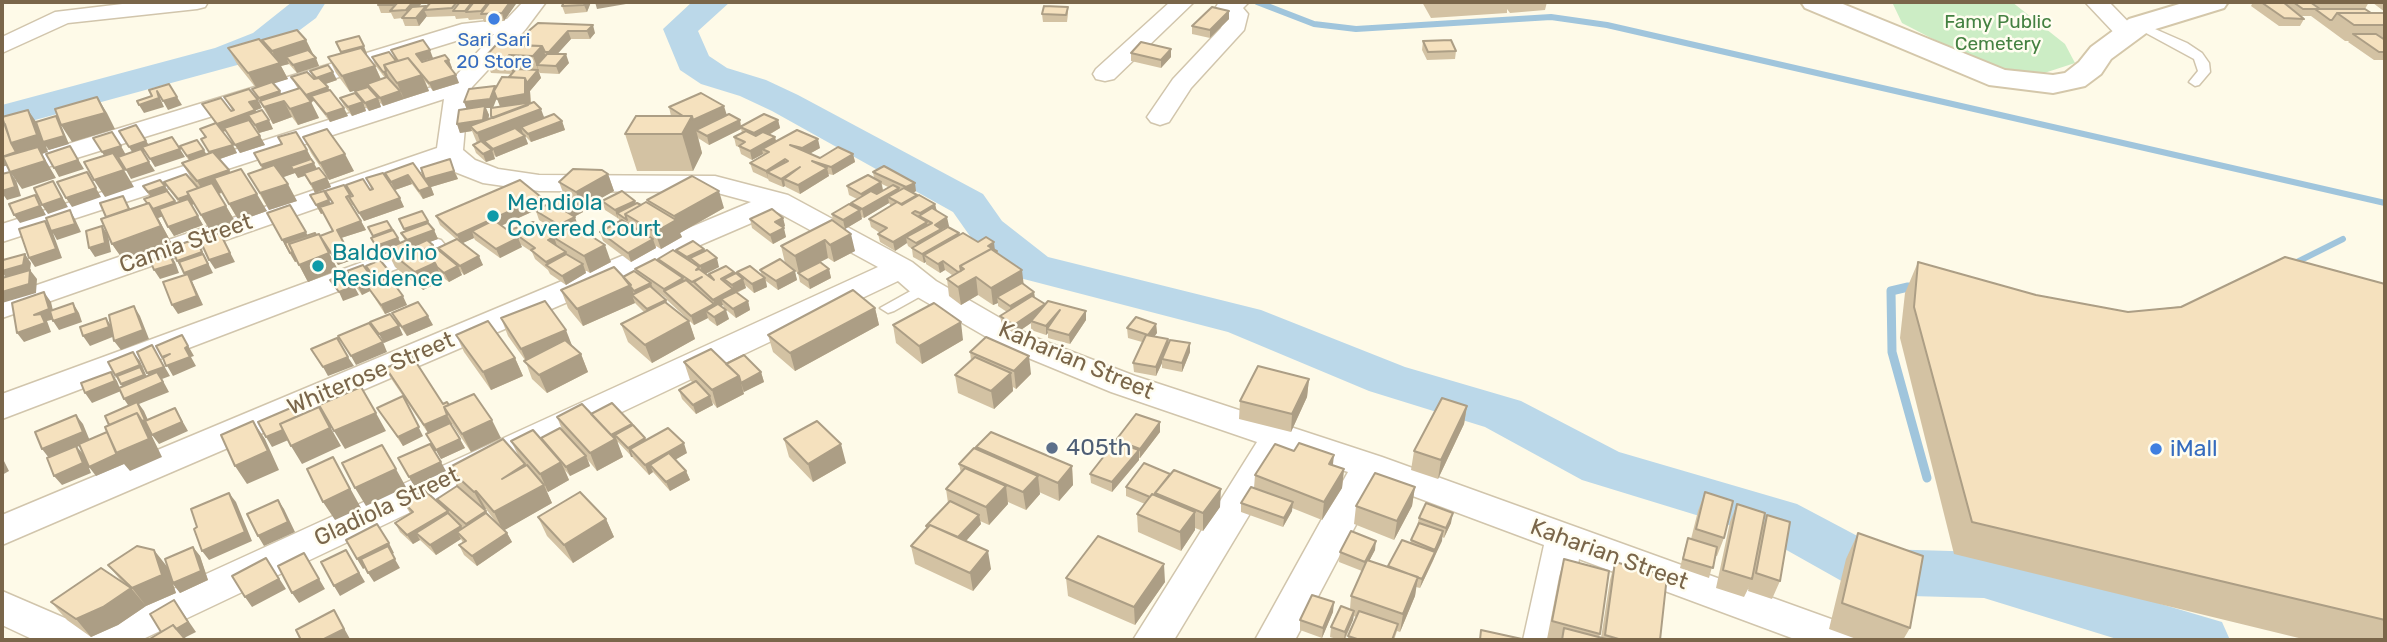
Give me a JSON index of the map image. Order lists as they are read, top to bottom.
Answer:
{
  "streets": {
    "street": [
      "Camia Street",
      "Kaharian Street",
      "Whiterose Street",
      "Gladiola Street"
    ]
  },
  "crossings": [
    ["Camia Street", "Kaharian Street"],
    ["Kaharian Street", "Whiterose Street"],
    ["Kaharian Street", "Gladiola Street"]
  ],
  "parks": ["Famy Public Cemetery"],
  "places": [
    "Sari Sari 20 Store",
    "Mendiola Covered Court",
    "Baldovino Residence",
    "405th",
    "iMall"
  ]
}
